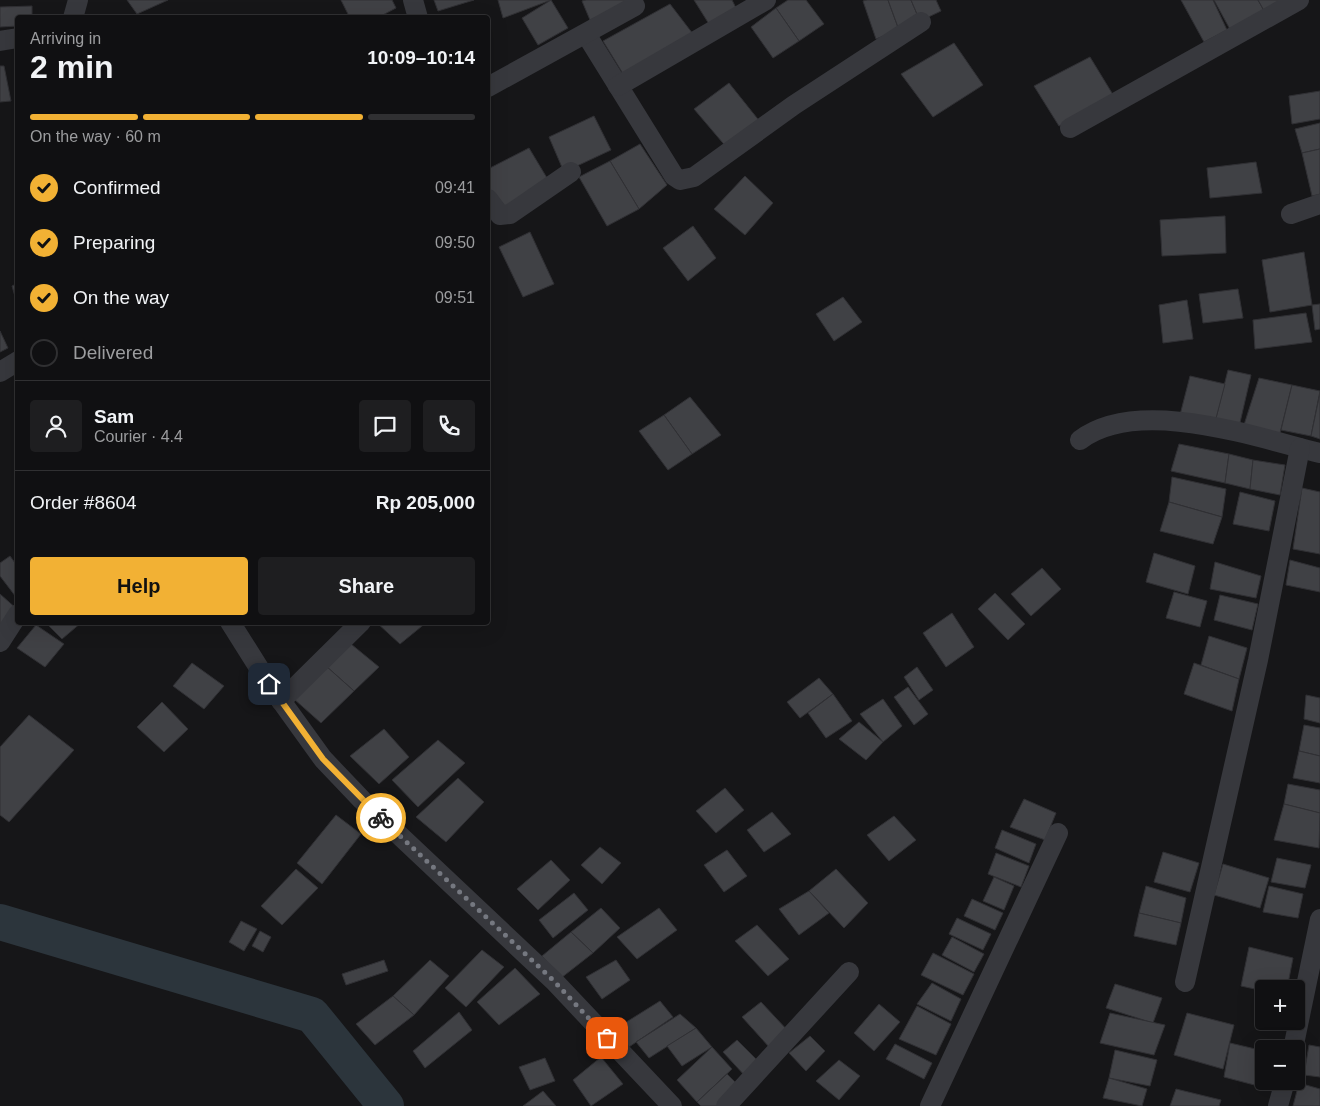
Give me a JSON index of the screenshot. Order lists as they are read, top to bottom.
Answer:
{
  "page": {
    "heading": ["2 min", "Arriving in", "10:09–10:14"],
    "panel": [
      "Sam",
      "Courier · 4.4",
      "Order #8604",
      "Rp 205,000"
    ],
    "bar": "On the way · 60 m",
    "list": [
      ["Confirmed", "09:41"],
      ["Preparing", "09:50"],
      ["On the way", "09:51"],
      "Delivered"
    ],
    "buttons": ["Help", "Share"],
    "map_buttons": ["+", "−"]
  }
}
